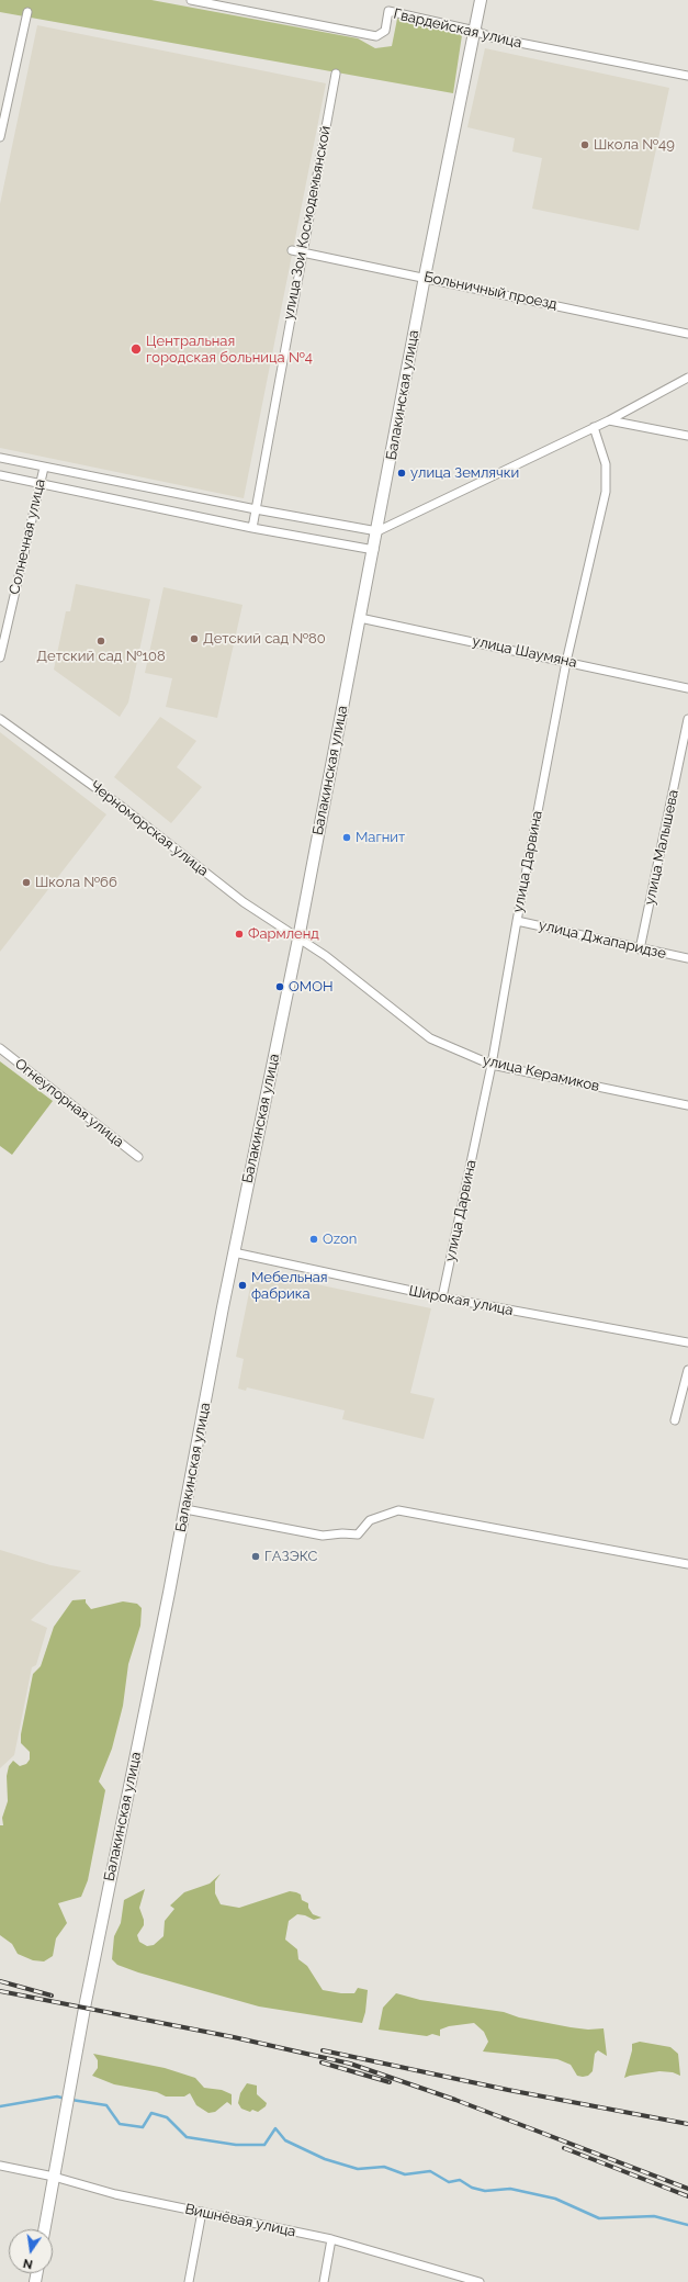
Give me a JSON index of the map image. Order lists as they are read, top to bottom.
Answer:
{
  "streets": {
    "main road": ["Балакинская улица"],
    "street": [
      "Гвардейская улица",
      "улица Зои Космодемьянской",
      "Больничный проезд",
      "Солнечная улица",
      "улица Шаумяна",
      "Черноморская улица",
      "улица Малышева",
      "улица Дарвина",
      "улица Джапаридзе",
      "улица Керамиков",
      "Огнеупорная улица",
      "Широкая улица",
      "Вишнёвая улица"
    ]
  },
  "crossings": [
    ["Гвардейская улица", "Балакинская улица"],
    ["улица Зои Космодемьянской", "Больничный проезд"],
    ["Больничный проезд", "Балакинская улица"],
    ["Балакинская улица", "улица Шаумяна"],
    ["Балакинская улица", "Черноморская улица"],
    ["Балакинская улица", "улица Керамиков"],
    ["Балакинская улица", "Широкая улица"],
    ["Балакинская улица", "Вишнёвая улица"],
    ["улица Шаумяна", "улица Дарвина"],
    ["Черноморская улица", "улица Керамиков"],
    ["улица Малышева", "улица Джапаридзе"],
    ["улица Дарвина", "улица Джапаридзе"],
    ["улица Дарвина", "улица Керамиков"],
    ["улица Дарвина", "Широкая улица"]
  ],
  "places": [
    "Школа №49",
    "Центральная городская больница №4",
    "улица Землячки",
    "Детский сад №80",
    "Детский сад №108",
    "Магнит",
    "Школа №66",
    "Фармленд",
    "ОМОН",
    "Ozon",
    "Мебельная фабрика",
    "ГАЗЭКС"
  ],
  "north": "bottom"
}
